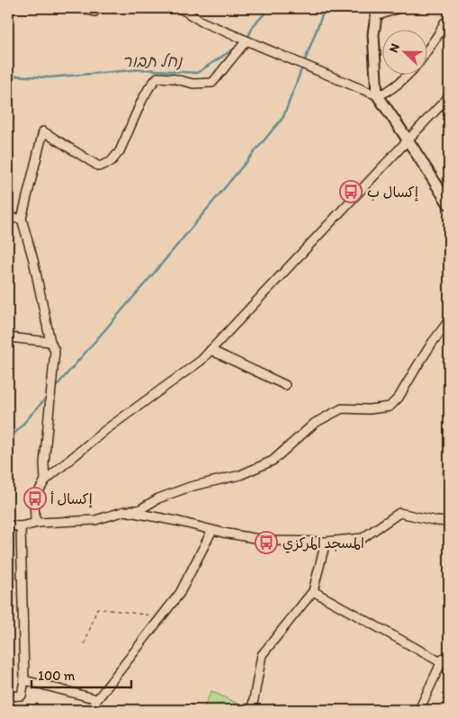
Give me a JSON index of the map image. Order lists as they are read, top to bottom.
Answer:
{
  "water": ["נחל תבור"],
  "places": {
    "bus stop": ["إكسال ب", "إكسال أ", "المسجد المركزي"]
  },
  "scale_bar": "100 m",
  "north": "left"
}
